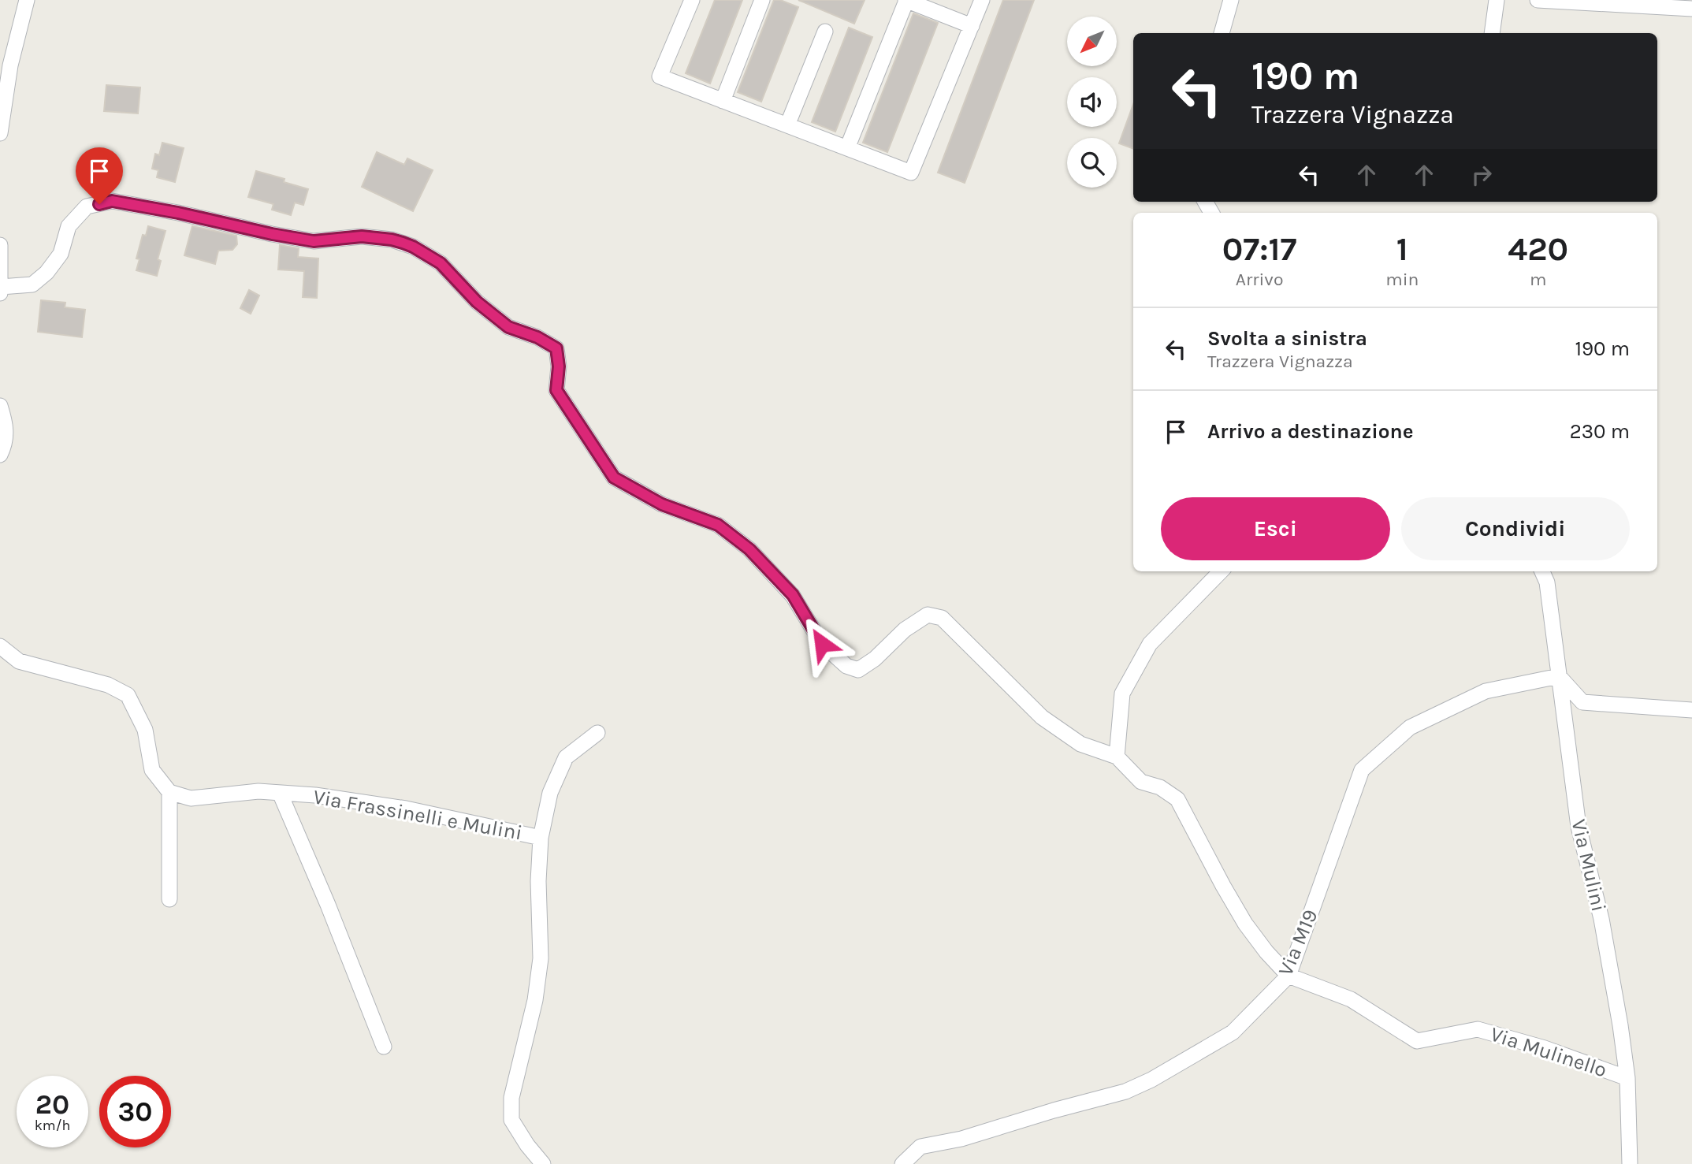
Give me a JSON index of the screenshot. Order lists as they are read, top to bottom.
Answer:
{
  "streets": {
    "street": [
      "Via Frassinelli e Mulini",
      "Via Mulini",
      "Via M19",
      "Via Mulinello"
    ]
  },
  "crossings": [
    ["Via Mulini", "Via M19"],
    ["Via Mulini", "Via Mulinello"],
    ["Via M19", "Via Mulinello"]
  ],
  "north": "bottom left",
  "page": {
    "turn": ["190 m", "Trazzera Vignazza"],
    "eta": [
      "07:17",
      "Arrivo",
      "1",
      "min",
      "420",
      "m"
    ],
    "list": [
      {
        "name": "Svolta a sinistra",
        "note": "Trazzera Vignazza",
        "value": "190 m"
      },
      {
        "name": "Arrivo a destinazione",
        "value": "230 m"
      }
    ],
    "buttons": ["Esci", "Condividi"],
    "speed": "20 km/h",
    "limit": "30"
  }
}
